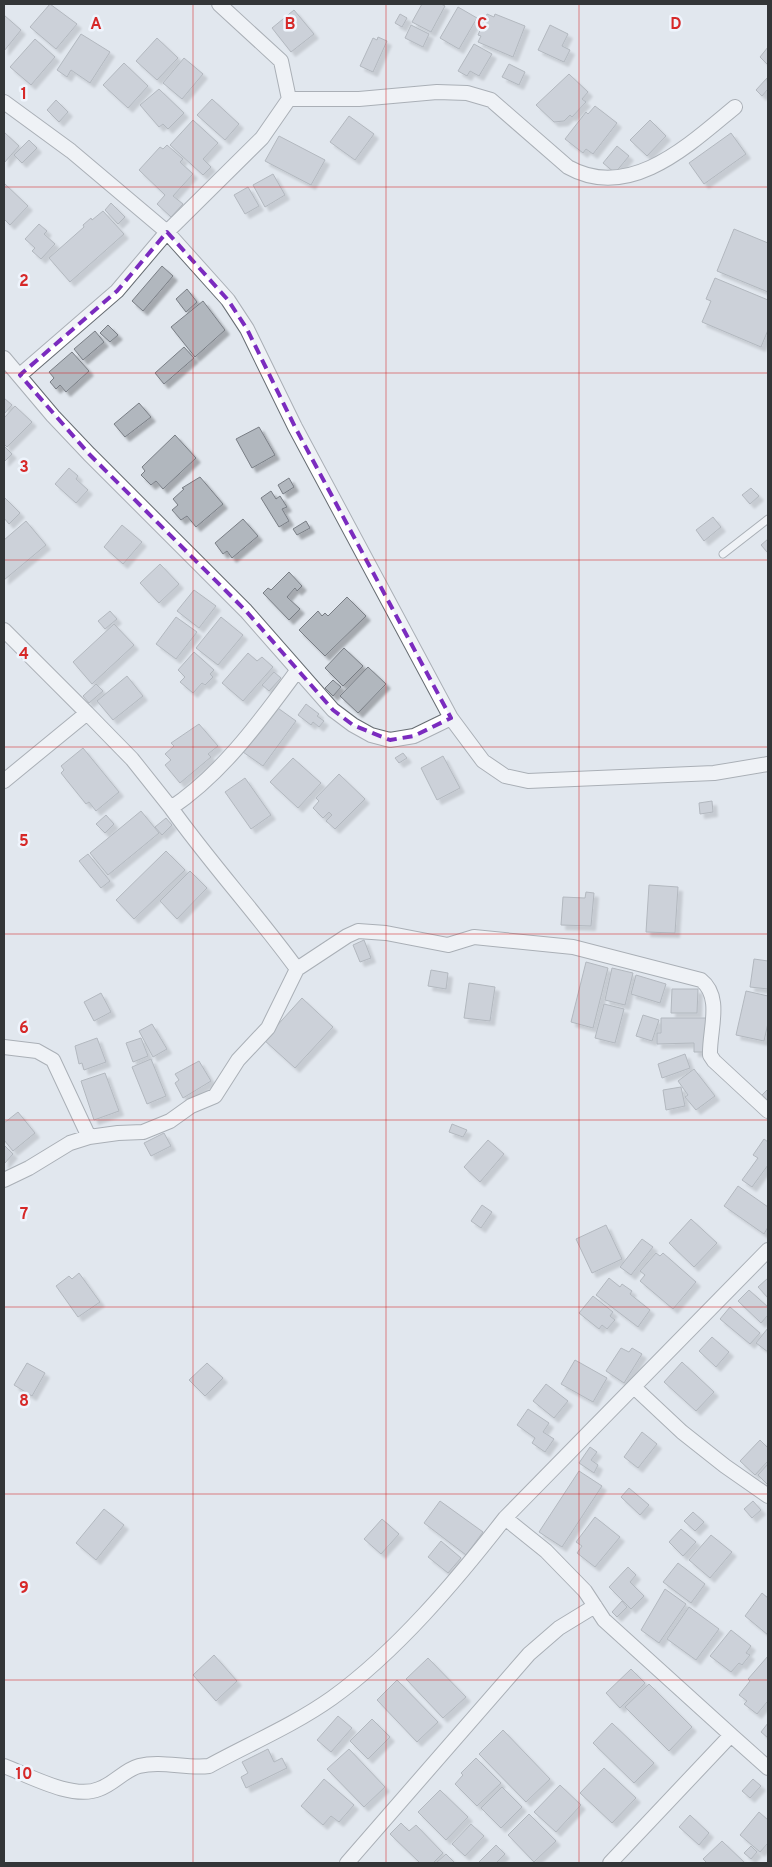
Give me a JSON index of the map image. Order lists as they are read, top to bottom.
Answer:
{
  "grid": {
    "columns": [
      "A",
      "B",
      "C",
      "D"
    ],
    "rows": [
      "1",
      "2",
      "3",
      "4",
      "5",
      "6",
      "7",
      "8",
      "9",
      "10"
    ]
  }
}
